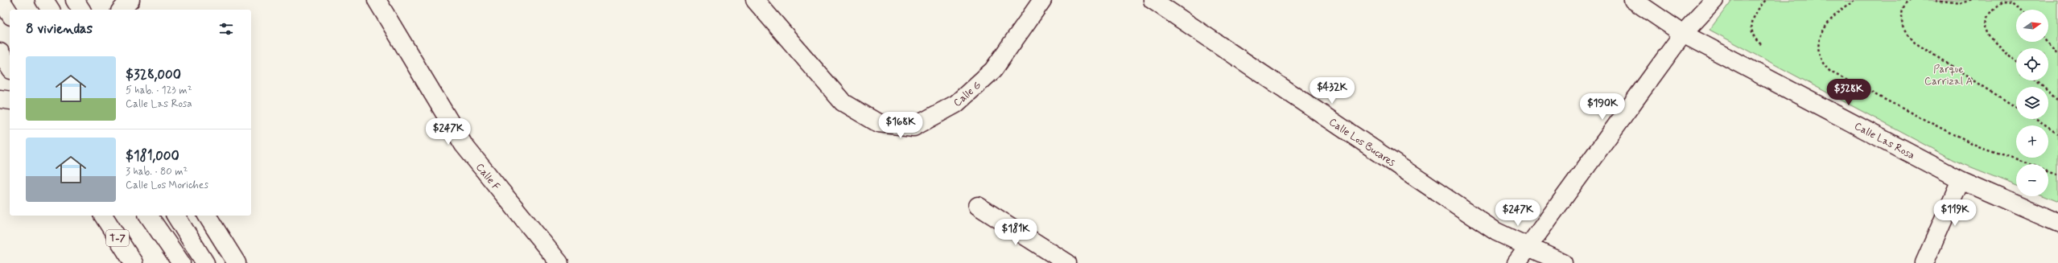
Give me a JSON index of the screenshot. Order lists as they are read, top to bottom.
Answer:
{
  "streets": {
    "main road": [
      "Calle G",
      "Calle Las Rosa",
      "Calle Los Bucares",
      "Calle F",
      "T-7"
    ]
  },
  "parks": ["Parque Carrizal A"],
  "north": "right",
  "page": {
    "map_buttons": ["+", "−"],
    "heading": "8 viviendas",
    "list": [
      {
        "name": "$328,000",
        "note": "5 hab. · 123 m² · Calle Las Rosa"
      },
      {
        "name": "$181,000",
        "note": "3 hab. · 80 m² · Calle Los Moriches"
      }
    ],
    "price": [
      "$432K",
      "$328K",
      "$190K",
      "$168K",
      "$247K",
      "$247K",
      "$119K",
      "$181K"
    ]
  }
}
